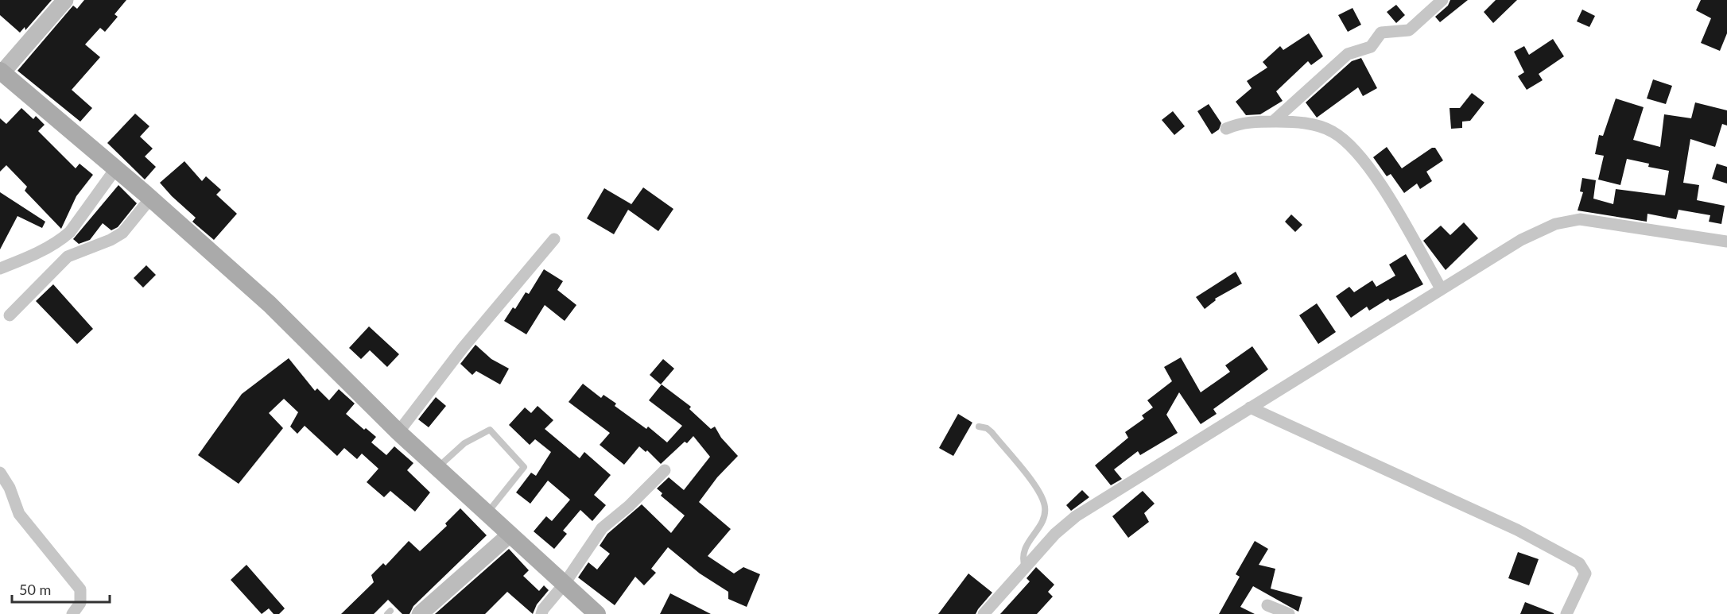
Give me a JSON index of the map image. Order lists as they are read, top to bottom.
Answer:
{
  "scale_bar": "50 m"
}
